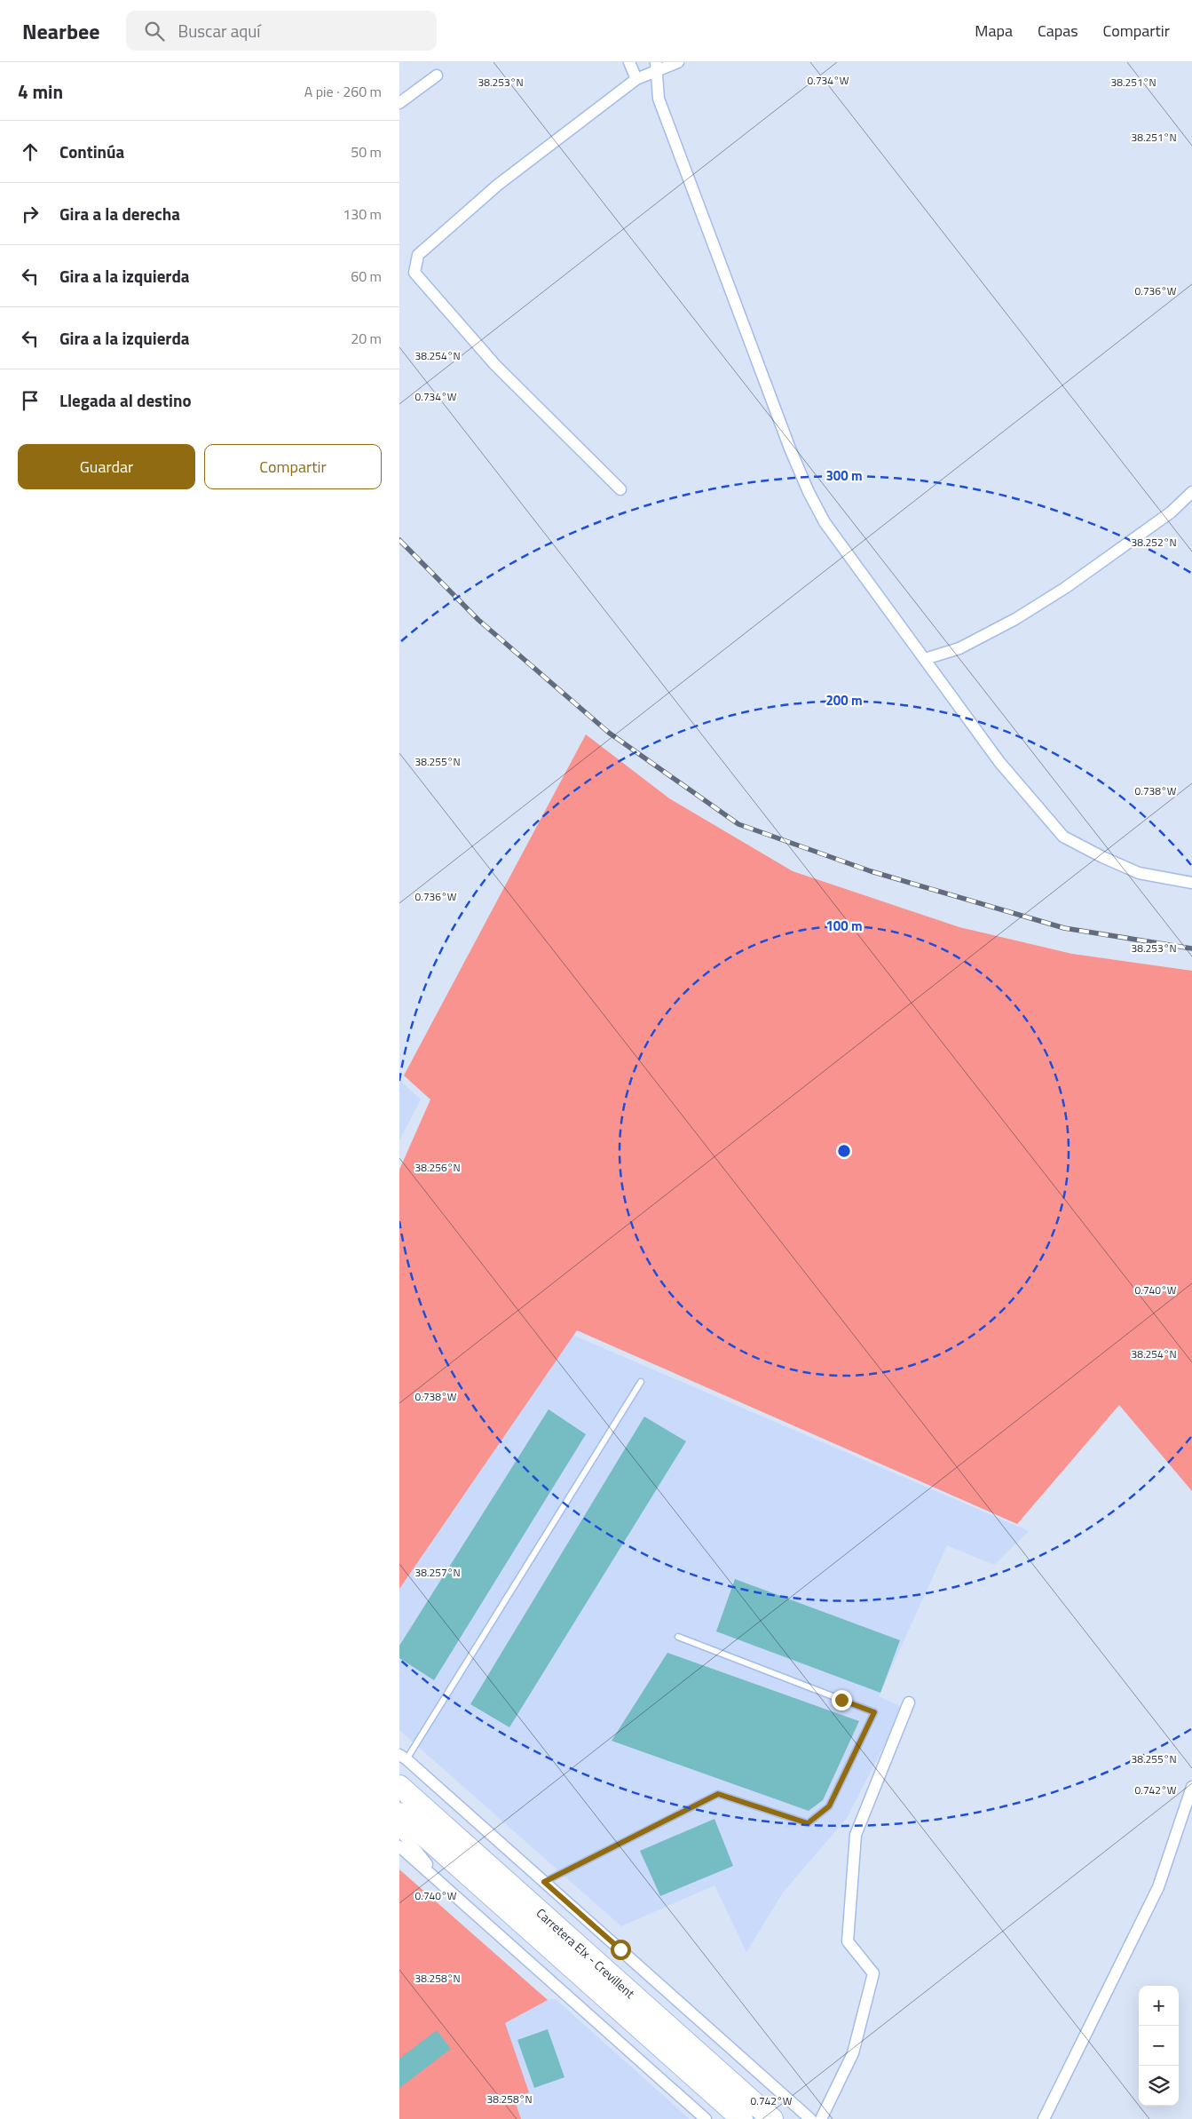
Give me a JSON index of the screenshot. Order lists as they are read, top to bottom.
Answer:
{
  "streets": {
    "highway": ["Carretera Elx - Crevillent"]
  },
  "page": {
    "header": "Nearbee",
    "search": "Buscar aquí",
    "nav": ["Mapa", "Capas", "Compartir"],
    "heading": ["4 min", "A pie · 260 m"],
    "list": [
      ["Continúa", "50 m"],
      ["Gira a la derecha", "130 m"],
      ["Gira a la izquierda", "60 m"],
      ["Gira a la izquierda", "20 m"],
      "Llegada al destino"
    ],
    "buttons": ["Guardar", "Compartir"],
    "map_buttons": ["+", "−"]
  },
  "coordinates": [
    "0.734°W",
    "38.253°N",
    "38.251°N",
    "0.736°W",
    "38.254°N",
    "38.252°N",
    "38.255°N",
    "0.738°W",
    "38.256°N",
    "0.740°W",
    "38.257°N",
    "0.742°W",
    "38.258°N"
  ],
  "rings": ["300 m", "200 m", "100 m"]
}
